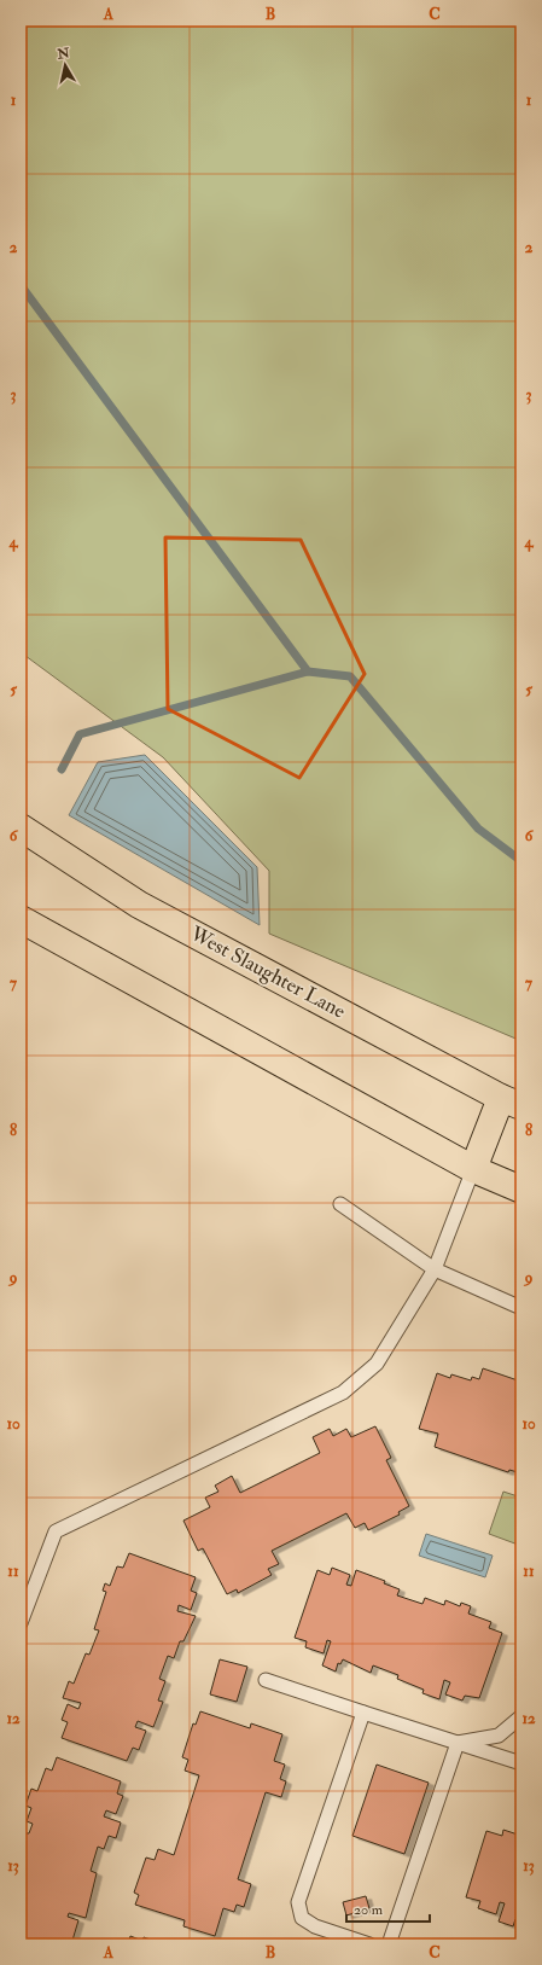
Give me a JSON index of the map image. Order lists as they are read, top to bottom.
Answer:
{
  "streets": {
    "main road": ["West Slaughter Lane"]
  },
  "scale_bar": "20 m",
  "north": "top",
  "grid": {
    "columns": ["A", "B", "C"],
    "rows": [
      "1",
      "2",
      "3",
      "4",
      "5",
      "6",
      "7",
      "8",
      "9",
      "10",
      "11",
      "12",
      "13"
    ]
  }
}
